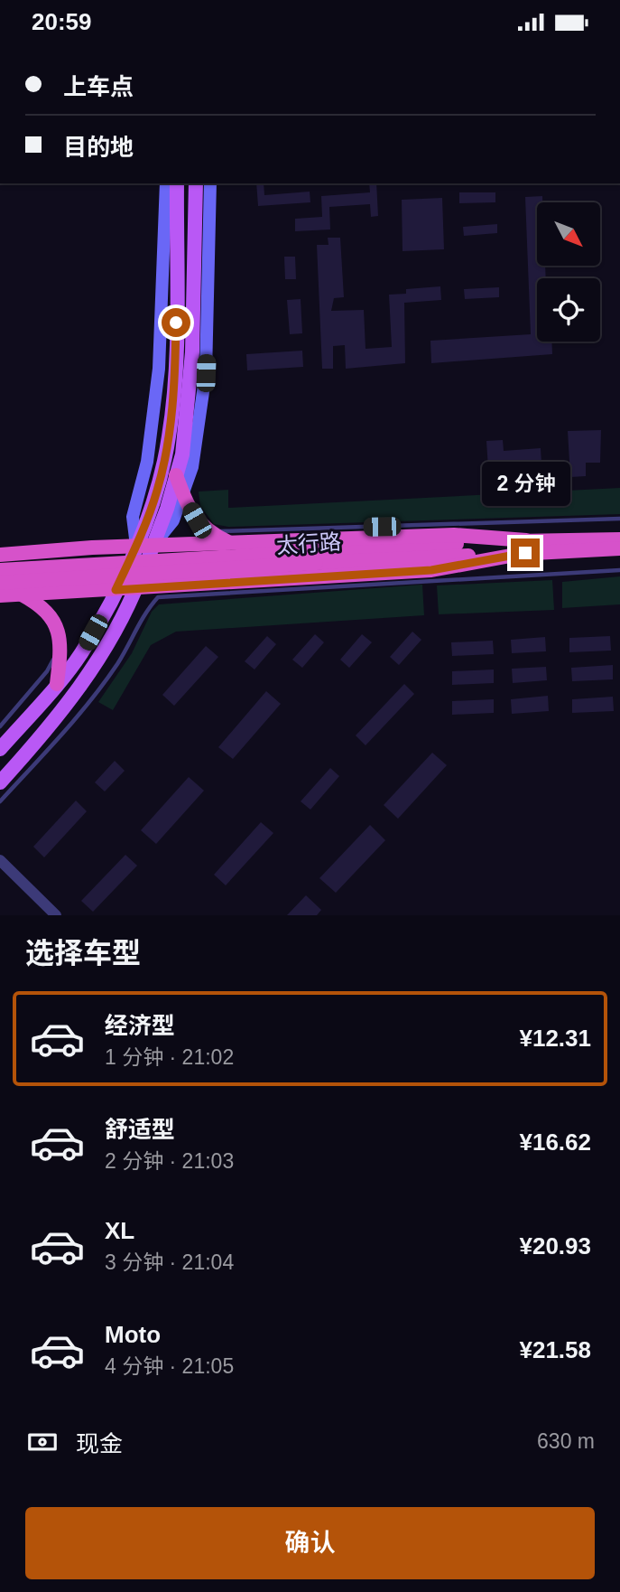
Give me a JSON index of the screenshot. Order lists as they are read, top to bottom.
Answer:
{
  "streets": {
    "highway": ["太行路"]
  },
  "north": "bottom right",
  "page": {
    "status": "20:59",
    "banner": ["上车点", "目的地"],
    "bubble": "2 分钟",
    "heading": "选择车型",
    "list": [
      {
        "name": "经济型",
        "note": "1 分钟 · 21:02",
        "value": "¥12.31"
      },
      {
        "name": "舒适型",
        "note": "2 分钟 · 21:03",
        "value": "¥16.62"
      },
      {
        "name": "XL",
        "note": "3 分钟 · 21:04",
        "value": "¥20.93"
      },
      {
        "name": "Moto",
        "note": "4 分钟 · 21:05",
        "value": "¥21.58"
      }
    ],
    "pay": ["现金", "630 m"],
    "buttons": "确认"
  }
}
